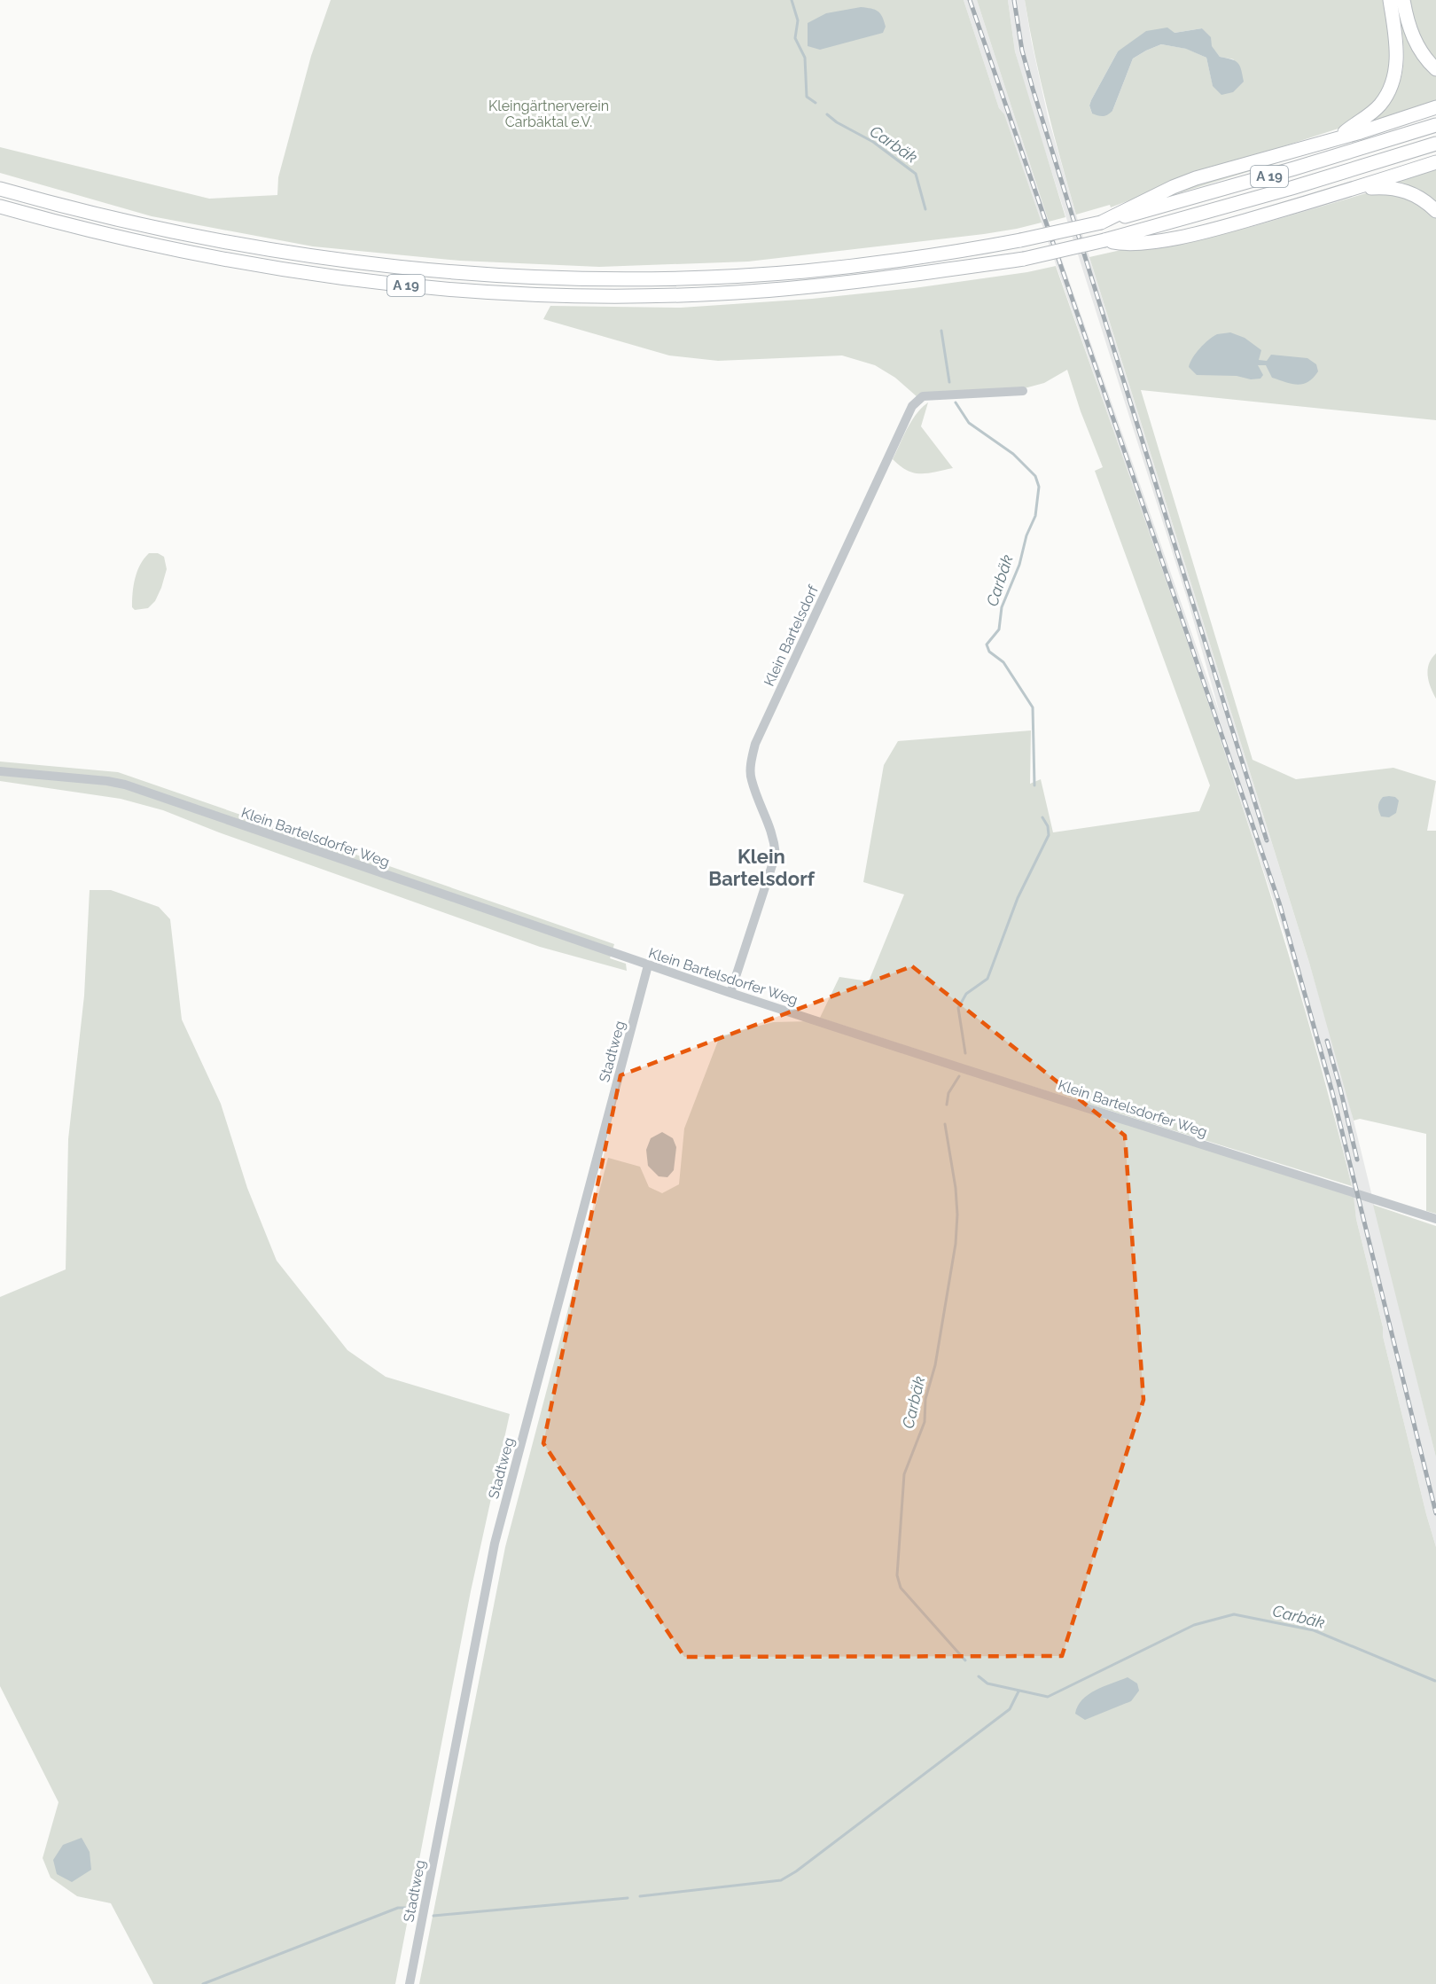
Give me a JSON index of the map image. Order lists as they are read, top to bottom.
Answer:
{
  "streets": {
    "highway": ["A 19"],
    "street": ["Klein Bartelsdorf", "Klein Bartelsdorfer Weg", "Stadtweg"]
  },
  "crossings": [
    ["Klein Bartelsdorf", "Klein Bartelsdorfer Weg"],
    ["Klein Bartelsdorfer Weg", "Stadtweg"]
  ],
  "districts": ["Klein Bartelsdorf"],
  "water": ["Carbäk"],
  "parks": ["Kleingärtnerverein Carbäktal e.V."]
}
